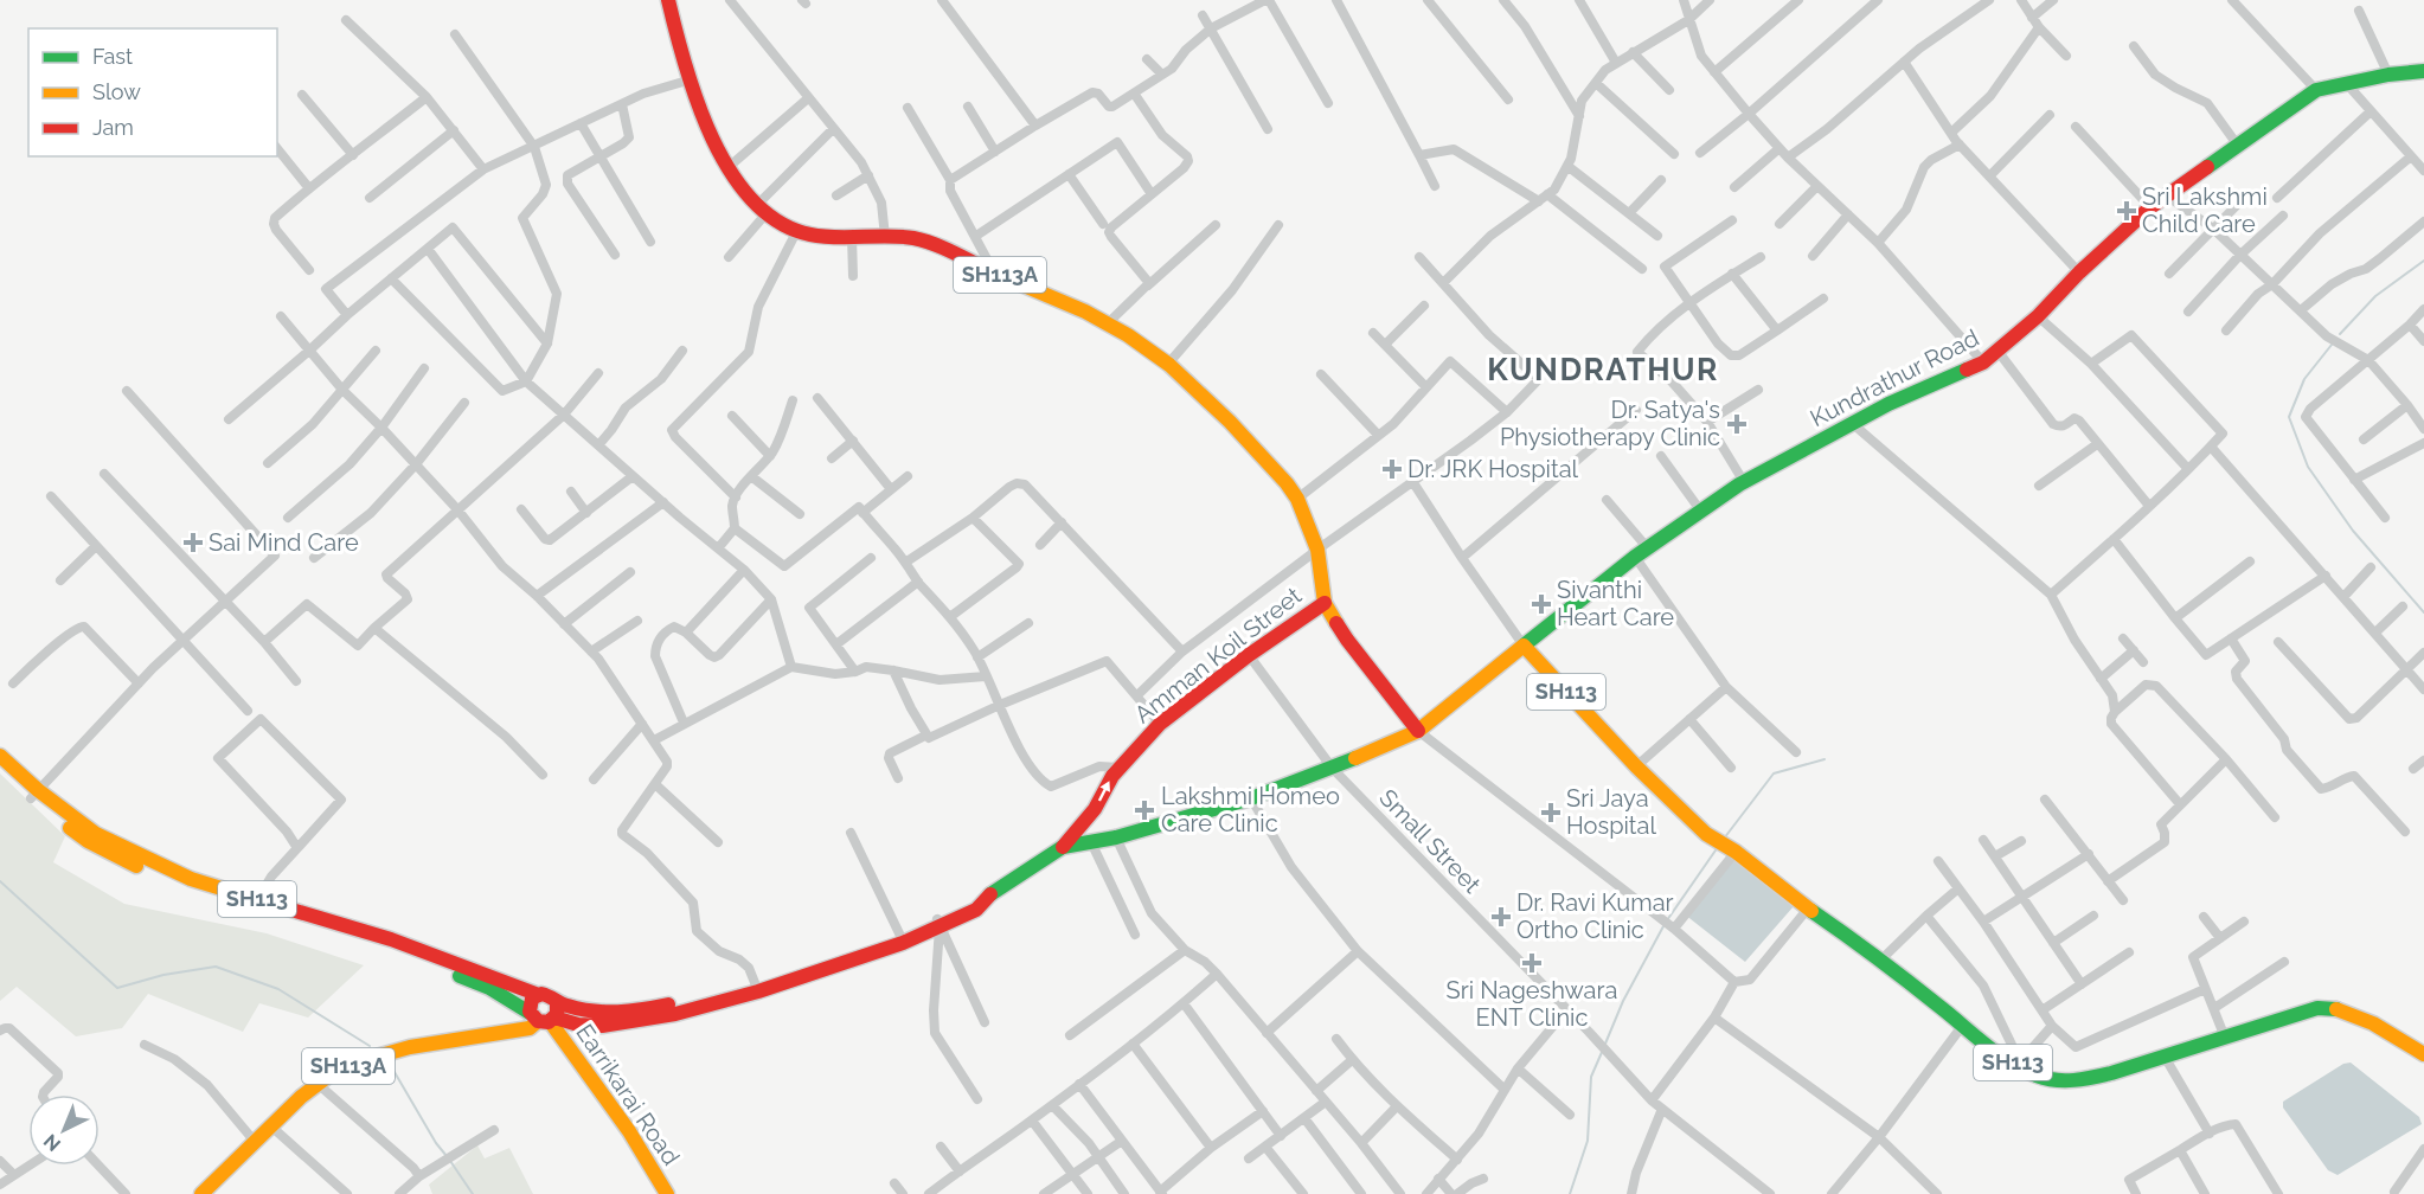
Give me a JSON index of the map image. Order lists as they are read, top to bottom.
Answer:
{
  "streets": {
    "main road": [
      "SH113A",
      "Kundrathur Road",
      "Amman Koil Street",
      "SH113",
      "Earrikarai Road"
    ],
    "street": ["Small Street"]
  },
  "crossings": [
    ["SH113A", "Amman Koil Street"],
    ["SH113A", "SH113"],
    ["SH113A", "Earrikarai Road"],
    ["Kundrathur Road", "SH113"],
    ["Amman Koil Street", "SH113"],
    ["Amman Koil Street", "Small Street"],
    ["SH113", "Small Street"],
    ["SH113", "Earrikarai Road"]
  ],
  "districts": ["KUNDRATHUR"],
  "places": {
    "health": [
      "Sri Lakshmi Child Care",
      "Dr. Satya's Physiotherapy Clinic",
      "Dr. JRK Hospital",
      "Sai Mind Care",
      "Sivanthi Heart Care",
      "Lakshmi Homeo Care Clinic",
      "Sri Jaya Hospital",
      "Dr. Ravi Kumar Ortho Clinic",
      "Sri Nageshwara ENT Clinic"
    ]
  },
  "legend": ["Fast", "Slow", "Jam"],
  "north": "bottom left"
}
